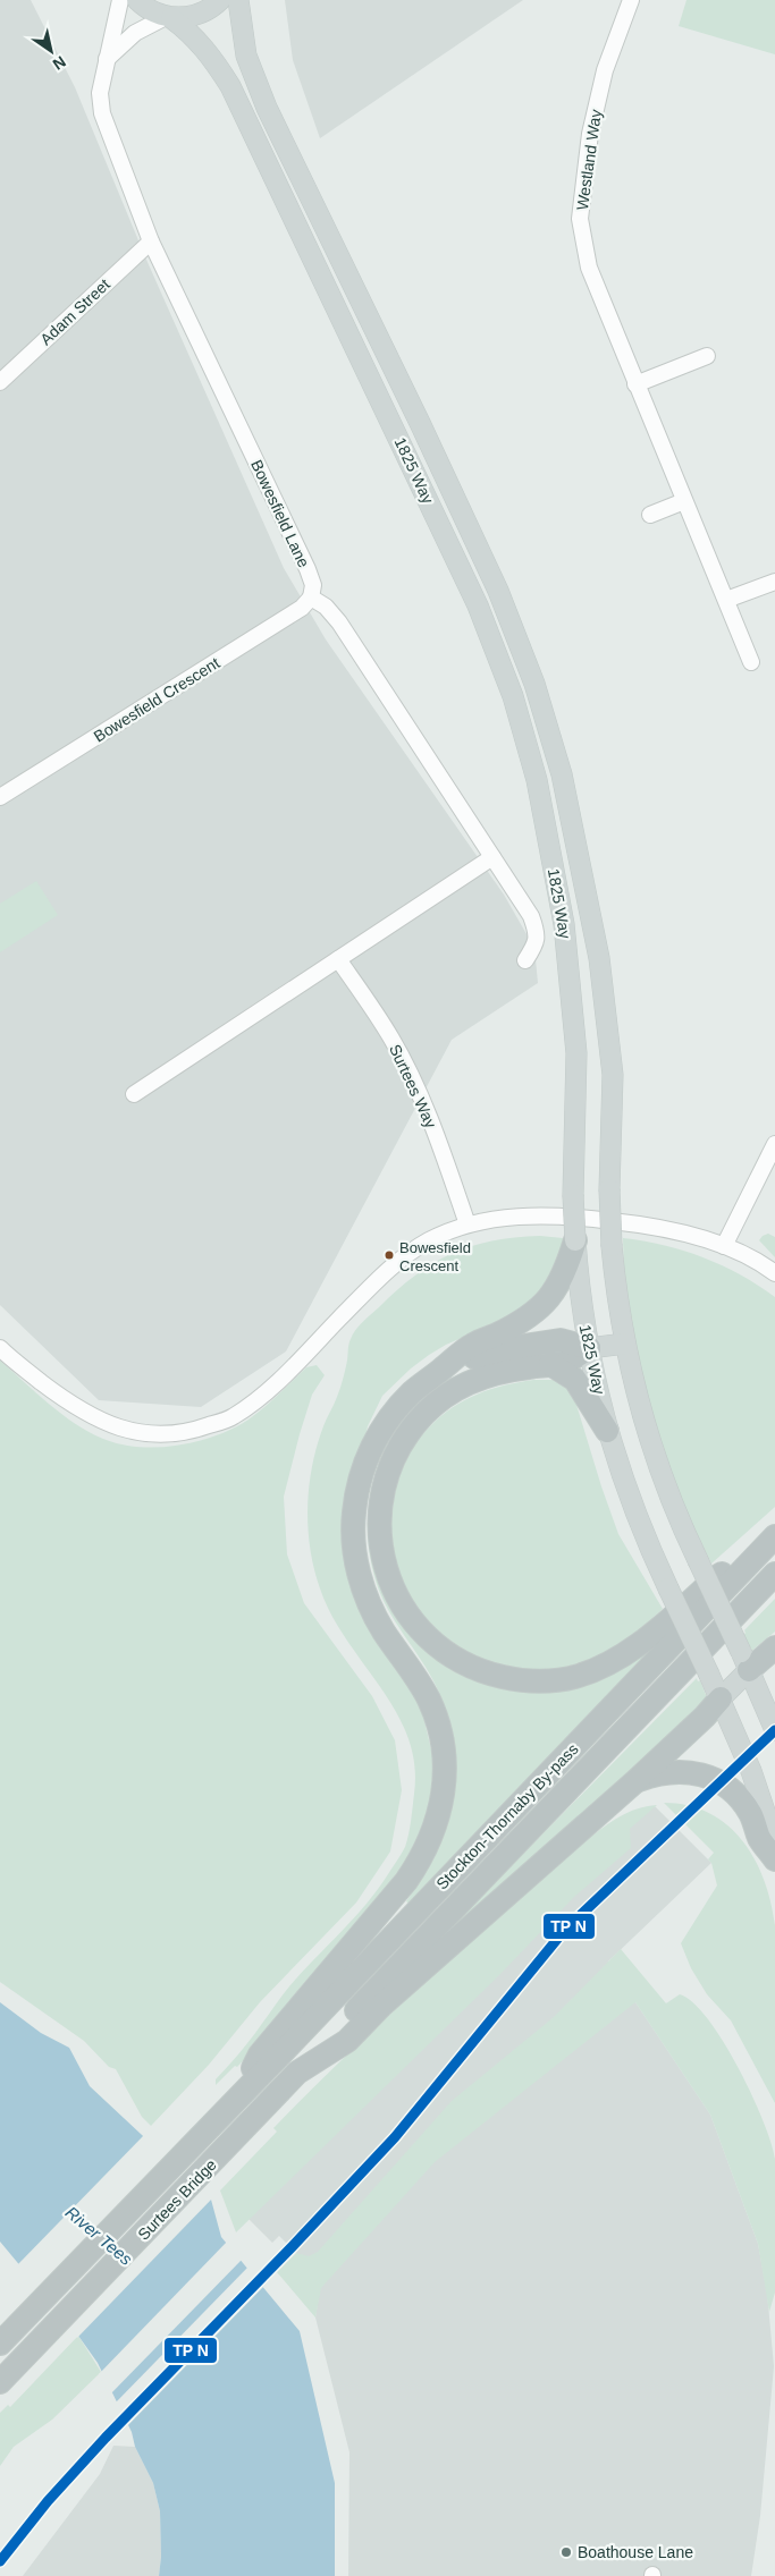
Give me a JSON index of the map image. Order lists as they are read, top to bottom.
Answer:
{
  "streets": {
    "highway": ["Stockton-Thornaby By-pass", "Surtees Bridge"],
    "main road": ["1825 Way"],
    "street": [
      "Westland Way",
      "Adam Street",
      "Bowesfield Lane",
      "Bowesfield Crescent",
      "Surtees Way"
    ]
  },
  "crossings": [
    ["Adam Street", "Bowesfield Lane"],
    ["Bowesfield Lane", "Bowesfield Crescent"],
    ["Stockton-Thornaby By-pass", "Surtees Bridge"]
  ],
  "water": ["River Tees"],
  "places": ["Bowesfield Crescent", "Boathouse Lane"],
  "north": "bottom right"
}
